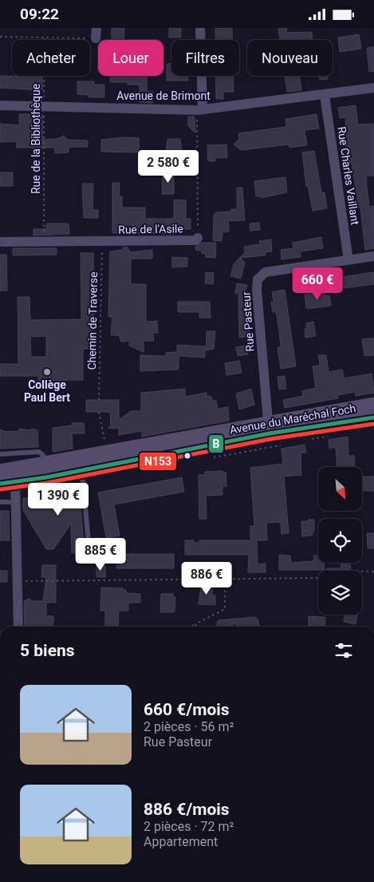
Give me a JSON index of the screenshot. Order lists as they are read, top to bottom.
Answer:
{
  "streets": {
    "main road": ["Avenue du Maréchal Foch"],
    "street": [
      "Avenue de Brimont",
      "Rue Charles Vaillant",
      "Rue de l'Asile",
      "Rue Pasteur"
    ],
    "path": ["Rue de la Bibliothèque", "Chemin de Traverse"]
  },
  "crossings": [
    ["Avenue de Brimont", "Rue de la Bibliothèque"],
    ["Avenue de Brimont", "Rue Charles Vaillant"],
    ["Avenue de Brimont", "Rue de l'Asile"],
    ["Rue de la Bibliothèque", "Rue de l'Asile"],
    ["Rue Charles Vaillant", "Rue Pasteur"],
    ["Rue de l'Asile", "Chemin de Traverse"],
    ["Rue Pasteur", "Avenue du Maréchal Foch"]
  ],
  "places": ["Collège Paul Bert"],
  "lines": ["transit line B", "transit line N153"],
  "north": "bottom right",
  "page": {
    "status": "09:22",
    "chip": [
      "Acheter",
      "Louer",
      "Filtres",
      "Nouveau"
    ],
    "price": [
      "2 580 €",
      "660 €",
      "1 390 €",
      "885 €",
      "886 €"
    ],
    "heading": "5 biens",
    "list": [
      {
        "name": "660 €/mois",
        "note": "2 pièces · 56 m² · Rue Pasteur"
      },
      {
        "name": "886 €/mois",
        "note": "2 pièces · 72 m² · Appartement"
      }
    ]
  }
}
